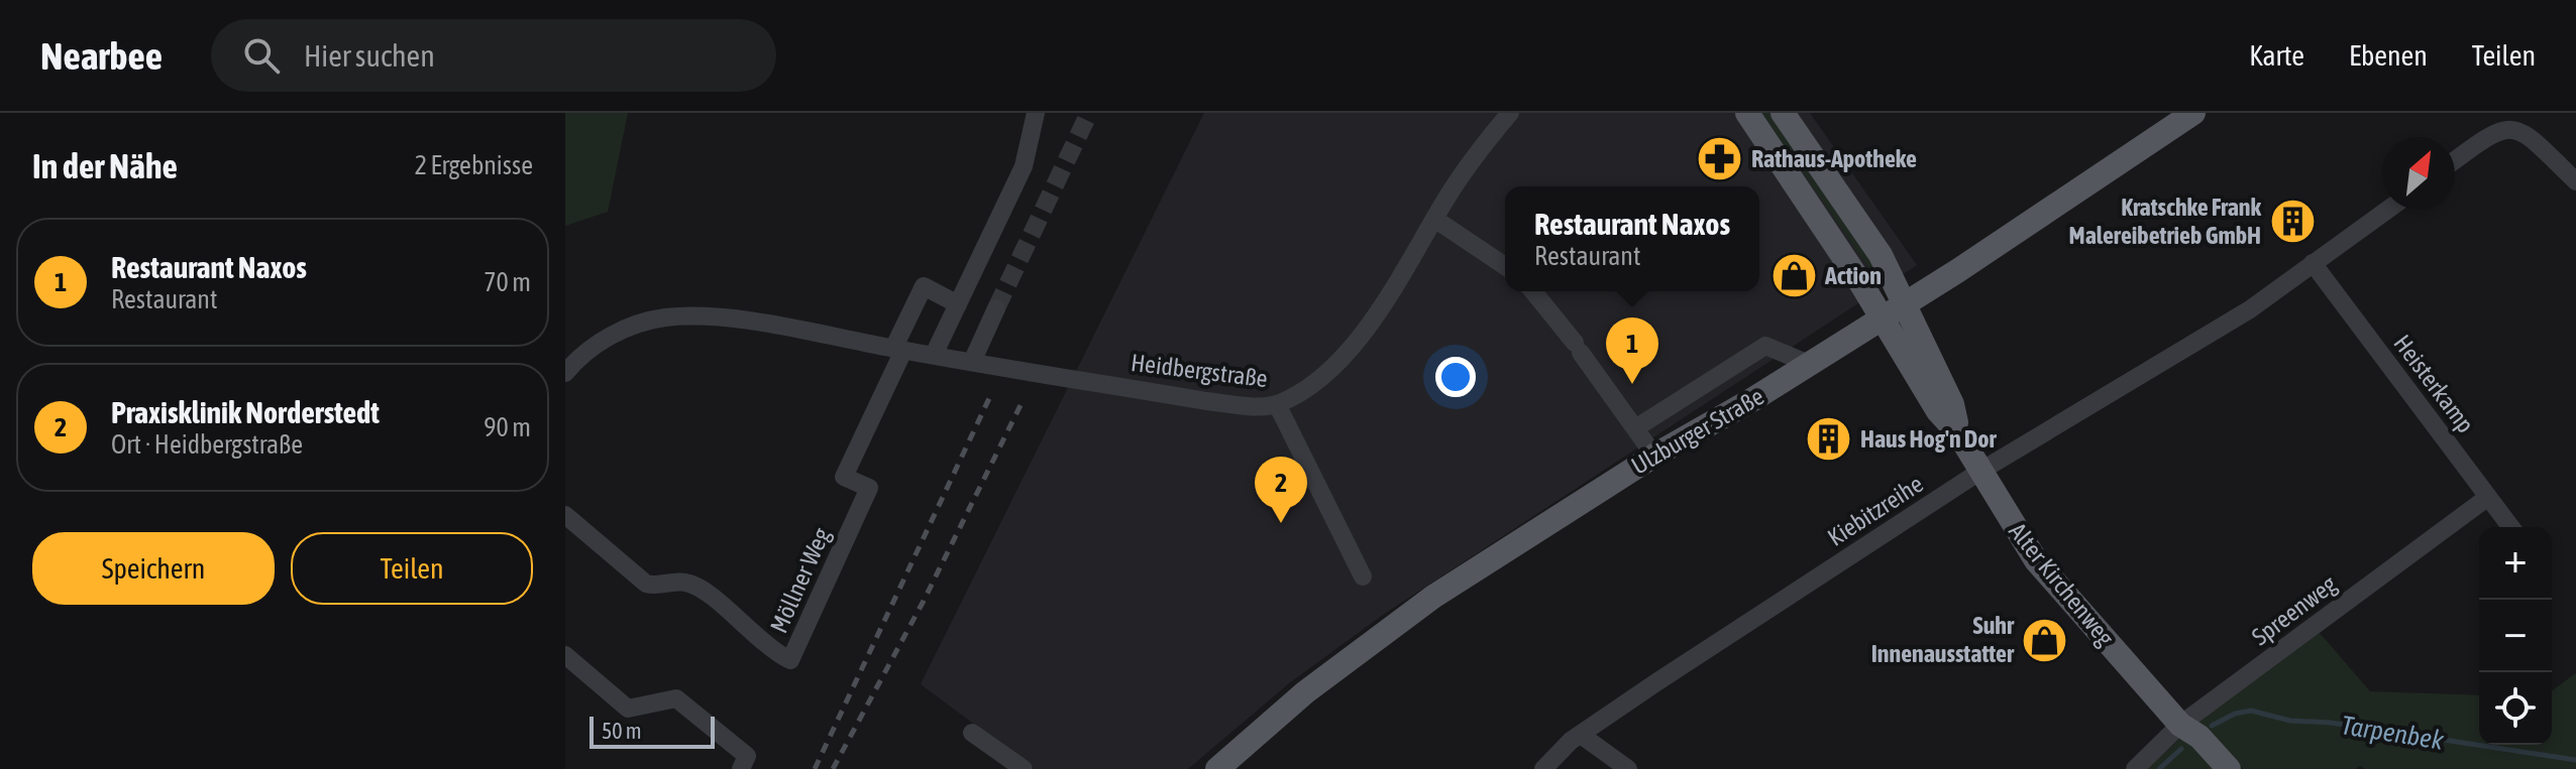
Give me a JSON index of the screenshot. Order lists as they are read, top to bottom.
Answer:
{
  "streets": {
    "main road": ["Ulzburger Straße", "Alter Kirchenweg"],
    "street": [
      "Heidbergstraße",
      "Heisterkamp",
      "Kiebitzreihe",
      "Möllner Weg",
      "Spreenweg"
    ]
  },
  "crossings": [
    ["Heidbergstraße", "Möllner Weg"],
    ["Heisterkamp", "Kiebitzreihe"],
    ["Heisterkamp", "Spreenweg"],
    ["Ulzburger Straße", "Alter Kirchenweg"],
    ["Kiebitzreihe", "Alter Kirchenweg"],
    ["Alter Kirchenweg", "Spreenweg"]
  ],
  "water": ["Tarpenbek"],
  "places": {
    "pharmacy": ["Rathaus-Apotheke"],
    "building": ["Kratschke Frank Malereibetrieb GmbH", "Haus Hog'n Dor"],
    "shop": ["Action", "Suhr Innenausstatter"]
  },
  "scale_bar": "50 m",
  "north": "top right",
  "page": {
    "header": "Nearbee",
    "search": "Hier suchen",
    "nav": ["Karte", "Ebenen", "Teilen"],
    "heading": ["In der Nähe", "2 Ergebnisse"],
    "popup": ["Restaurant Naxos", "Restaurant"],
    "list": [
      {
        "mark": "1",
        "name": "Restaurant Naxos",
        "note": "Restaurant",
        "value": "70 m"
      },
      {
        "mark": "2",
        "name": "Praxisklinik Norderstedt",
        "note": "Ort · Heidbergstraße",
        "value": "90 m"
      }
    ],
    "pins": ["1", "2"],
    "buttons": ["Speichern", "Teilen"],
    "map_buttons": ["+", "−"],
    "scale": "50 m"
  }
}
